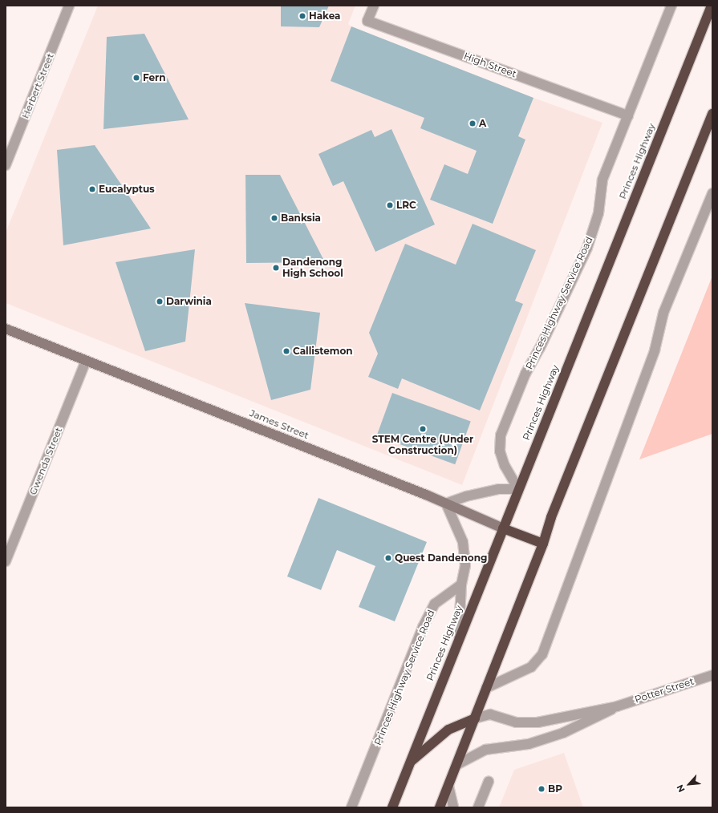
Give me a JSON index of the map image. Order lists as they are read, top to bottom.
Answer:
{
  "streets": {
    "highway": ["Princes Highway", "James Street"],
    "street": [
      "High Street",
      "Herbert Street",
      "Princes Highway Service Road",
      "Gwenda Street",
      "Potter Street"
    ]
  },
  "crossings": [
    ["High Street", "Princes Highway Service Road"],
    ["Princes Highway", "Princes Highway Service Road"],
    ["Princes Highway", "James Street"],
    ["James Street", "Gwenda Street"]
  ],
  "places": [
    "Hakea",
    "Fern",
    "A",
    "Eucalyptus",
    "LRC",
    "Banksia",
    "Dandenong High School",
    "Darwinia",
    "Callistemon",
    "STEM Centre (Under Construction)",
    "Quest Dandenong",
    "BP"
  ],
  "north": "bottom left"
}
